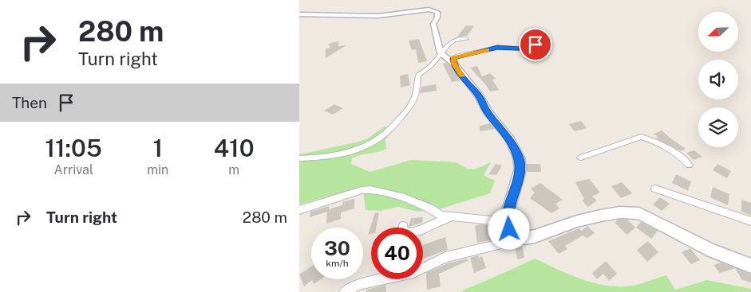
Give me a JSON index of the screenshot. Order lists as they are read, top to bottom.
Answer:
{
  "north": "bottom left",
  "page": {
    "turn": ["280 m", "Turn right"],
    "then": "Then",
    "eta": [
      "11:05",
      "Arrival",
      "1",
      "min",
      "410",
      "m"
    ],
    "list": [
      {
        "name": "Turn right",
        "value": "280 m"
      }
    ],
    "speed": "30 km/h",
    "limit": "40"
  }
}
